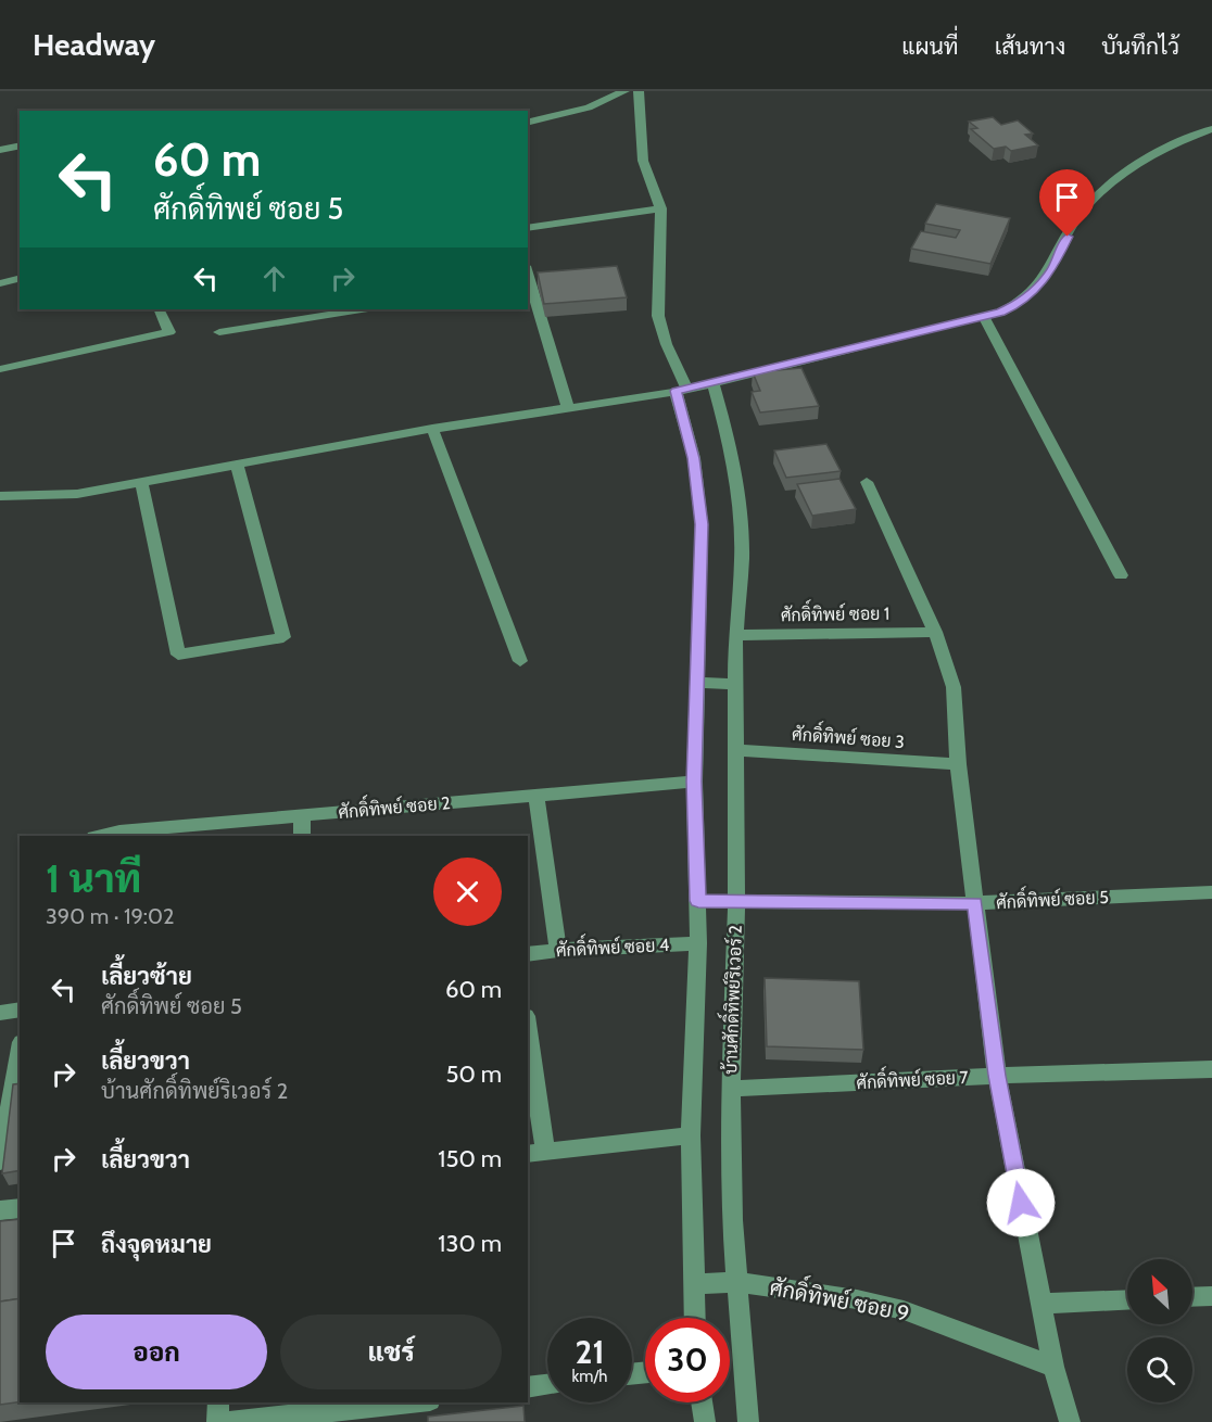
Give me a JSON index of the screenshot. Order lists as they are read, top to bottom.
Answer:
{
  "streets": {
    "street": [
      "ศักดิ์ทิพย์ ซอย 1",
      "ศักดิ์ทิพย์ ซอย 3",
      "ศักดิ์ทิพย์ ซอย 2",
      "ศักดิ์ทิพย์ ซอย 5",
      "ศักดิ์ทิพย์ ซอย 4",
      "บ้านศักดิ์ทิพย์ริเวอร์ 2",
      "ศักดิ์ทิพย์ ซอย 7",
      "ศักดิ์ทิพย์ ซอย 9"
    ]
  },
  "crossings": [
    ["ศักดิ์ทิพย์ ซอย 1", "บ้านศักดิ์ทิพย์ริเวอร์ 2"],
    ["ศักดิ์ทิพย์ ซอย 3", "บ้านศักดิ์ทิพย์ริเวอร์ 2"],
    ["ศักดิ์ทิพย์ ซอย 2", "บ้านศักดิ์ทิพย์ริเวอร์ 2"],
    ["ศักดิ์ทิพย์ ซอย 5", "บ้านศักดิ์ทิพย์ริเวอร์ 2"],
    ["ศักดิ์ทิพย์ ซอย 4", "บ้านศักดิ์ทิพย์ริเวอร์ 2"],
    ["บ้านศักดิ์ทิพย์ริเวอร์ 2", "ศักดิ์ทิพย์ ซอย 7"],
    ["บ้านศักดิ์ทิพย์ริเวอร์ 2", "ศักดิ์ทิพย์ ซอย 9"]
  ],
  "north": "top left",
  "page": {
    "header": "Headway",
    "nav": ["แผนที่", "เส้นทาง", "บันทึกไว้"],
    "turn": ["60 m", "ศักดิ์ทิพย์ ซอย 5"],
    "heading": ["1 นาที", "390 m · 19:02"],
    "list": [
      {
        "name": "เลี้ยวซ้าย",
        "note": "ศักดิ์ทิพย์ ซอย 5",
        "value": "60 m"
      },
      {
        "name": "เลี้ยวขวา",
        "note": "บ้านศักดิ์ทิพย์ริเวอร์ 2",
        "value": "50 m"
      },
      {
        "name": "เลี้ยวขวา",
        "value": "150 m"
      },
      {
        "name": "ถึงจุดหมาย",
        "value": "130 m"
      }
    ],
    "buttons": ["ออก", "แชร์"],
    "speed": "21 km/h",
    "limit": "30"
  }
}
